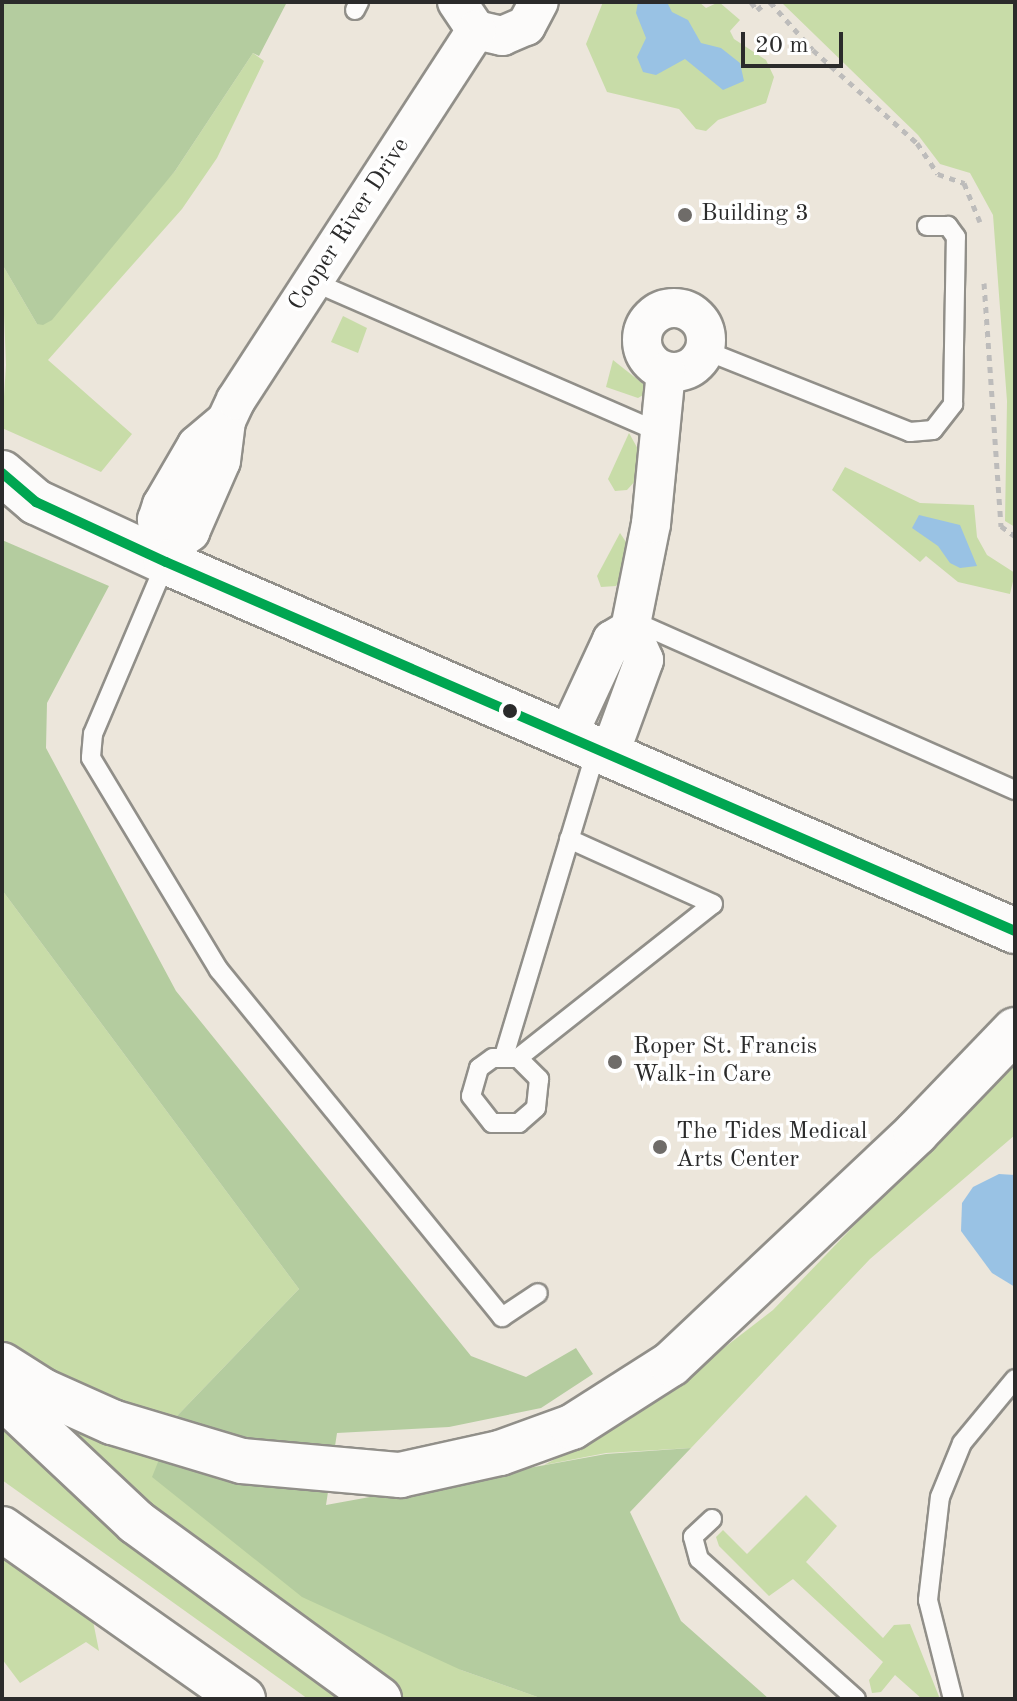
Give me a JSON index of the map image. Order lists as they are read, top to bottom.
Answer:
{
  "streets": {
    "street": ["Cooper River Drive"]
  },
  "places": ["Building 3", "Roper St. Francis Walk-in Care", "The Tides Medical Arts Center"],
  "scale_bar": "20 m"
}
